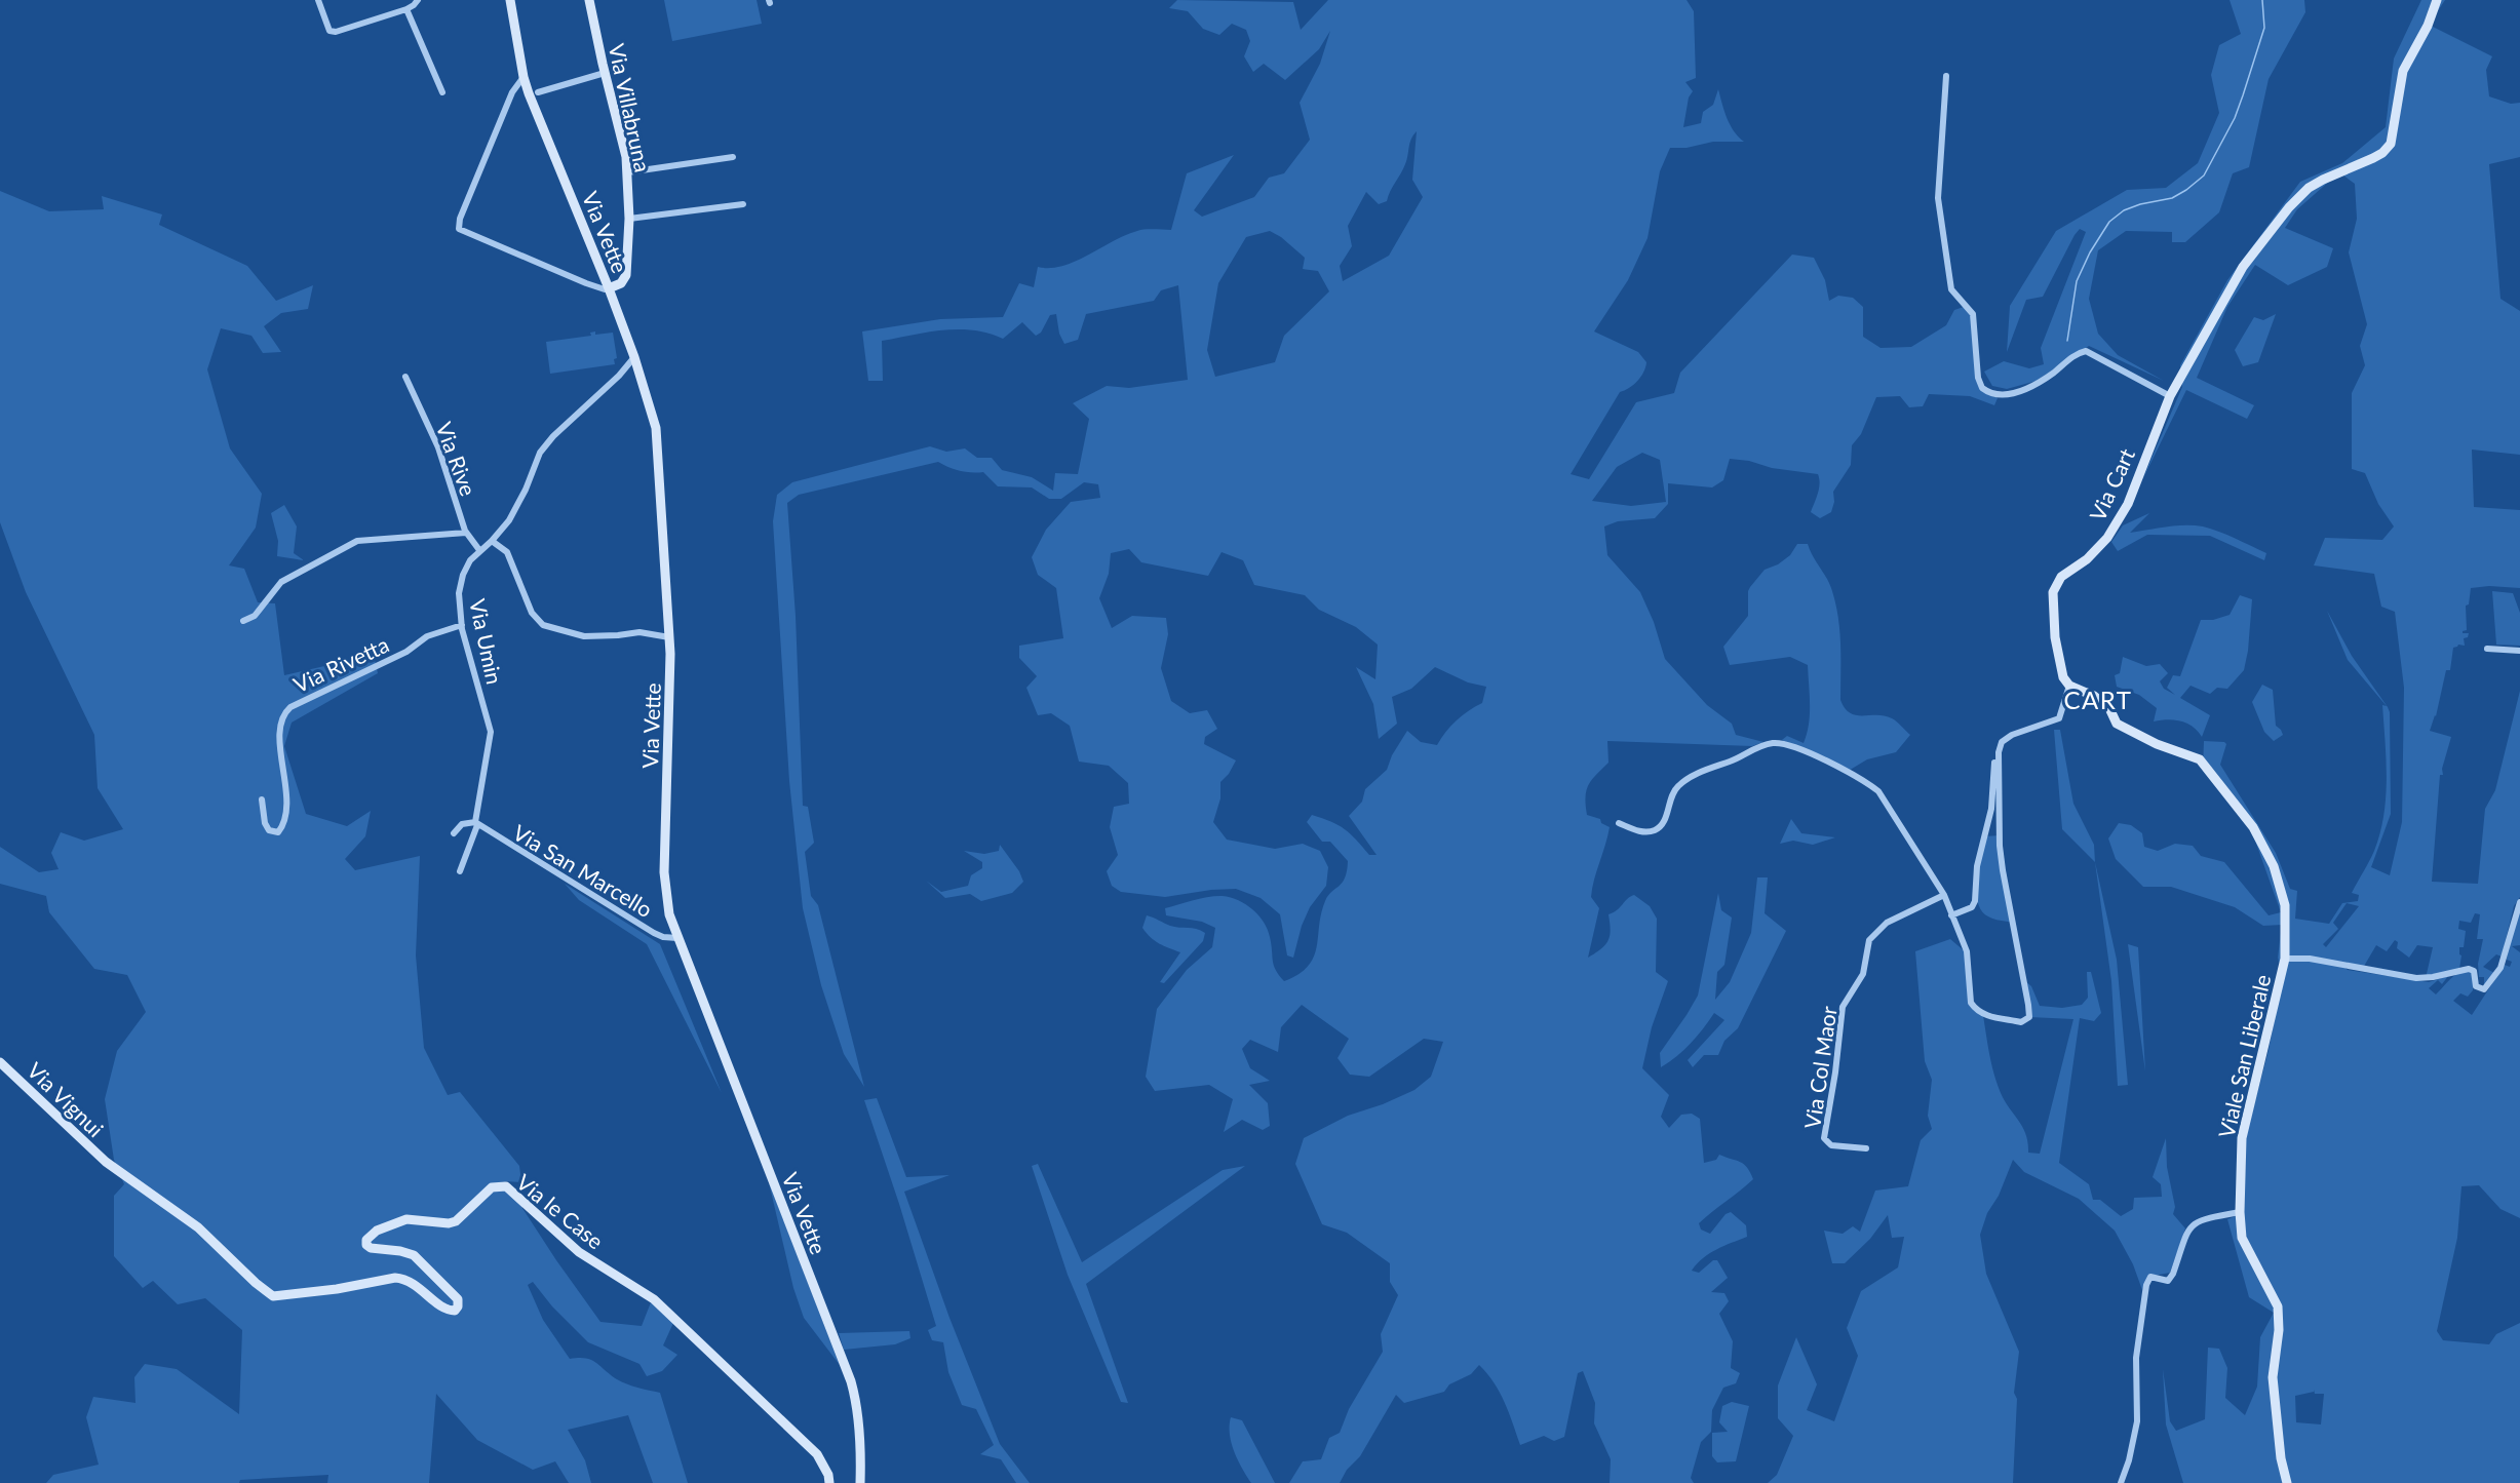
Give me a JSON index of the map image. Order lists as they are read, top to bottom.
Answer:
{
  "streets": {
    "street": [
      "Via Villabruna",
      "Via Vette",
      "Via Rive",
      "Via Cart",
      "Via Umin",
      "Via Rivetta",
      "Via San Marcello",
      "Viale San Liberale",
      "Via Col Maor",
      "Via Vignui",
      "Via le Case"
    ]
  },
  "crossings": [
    ["Via Villabruna", "Via Vette"],
    ["Via Vette", "Via Umin"],
    ["Via Vette", "Via San Marcello"],
    ["Via Rive", "Via Umin"],
    ["Via Umin", "Via Rivetta"],
    ["Via Umin", "Via San Marcello"],
    ["Via Vignui", "Via le Case"]
  ],
  "districts": ["CART"]
}
